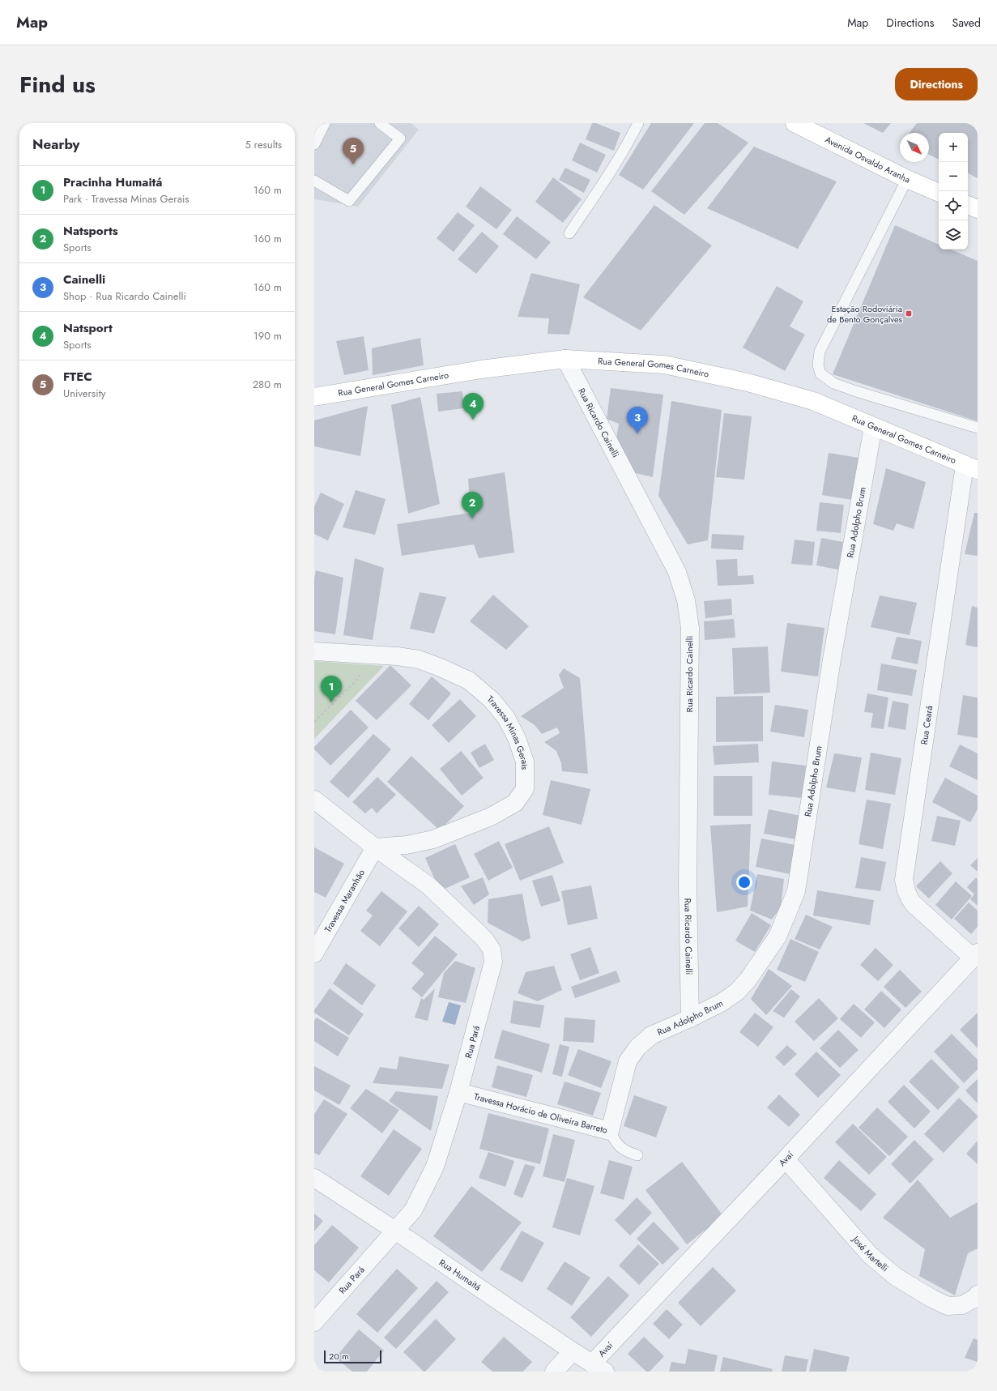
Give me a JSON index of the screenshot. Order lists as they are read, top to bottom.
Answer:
{
  "streets": {
    "main road": ["Avenida Osvaldo Aranha", "Rua General Gomes Carneiro"],
    "street": [
      "Rua Ricardo Cainelli",
      "Rua Adolpho Brum",
      "Rua Ceará",
      "Travessa Minas Gerais",
      "Travessa Maranhão",
      "Rua Pará",
      "Travessa Horácio de Oliveira Barreto",
      "Avaí",
      "José Martelli",
      "Rua Humaitá"
    ]
  },
  "crossings": [
    ["Rua General Gomes Carneiro", "Rua Ricardo Cainelli"],
    ["Rua General Gomes Carneiro", "Rua Adolpho Brum"],
    ["Rua General Gomes Carneiro", "Rua Ceará"],
    ["Rua Ricardo Cainelli", "Rua Adolpho Brum"],
    ["Rua Adolpho Brum", "Travessa Horácio de Oliveira Barreto"],
    ["Rua Ceará", "Avaí"],
    ["Travessa Minas Gerais", "Travessa Maranhão"],
    ["Travessa Minas Gerais", "Rua Pará"],
    ["Travessa Maranhão", "Rua Pará"],
    ["Rua Pará", "Travessa Horácio de Oliveira Barreto"],
    ["Rua Pará", "Rua Humaitá"],
    ["Avaí", "José Martelli"],
    ["Avaí", "Rua Humaitá"]
  ],
  "places": {
    "transit": ["Estação Rodoviária de Bento Gonçalves"]
  },
  "scale_bar": "20 m",
  "north": "bottom right",
  "page": {
    "header": "Map",
    "nav": ["Map", "Directions", "Saved"],
    "title": "Find us",
    "buttons": "Directions",
    "heading": ["Nearby", "5 results"],
    "map_buttons": ["+", "−"],
    "pins": [
      "5",
      "4",
      "3",
      "2",
      "1"
    ],
    "list": [
      {
        "mark": "1",
        "name": "Pracinha Humaitá",
        "note": "Park · Travessa Minas Gerais",
        "value": "160 m"
      },
      {
        "mark": "2",
        "name": "Natsports",
        "note": "Sports",
        "value": "160 m"
      },
      {
        "mark": "3",
        "name": "Cainelli",
        "note": "Shop · Rua Ricardo Cainelli",
        "value": "160 m"
      },
      {
        "mark": "4",
        "name": "Natsport",
        "note": "Sports",
        "value": "190 m"
      },
      {
        "mark": "5",
        "name": "FTEC",
        "note": "University",
        "value": "280 m"
      }
    ],
    "scale": "20 m"
  }
}
